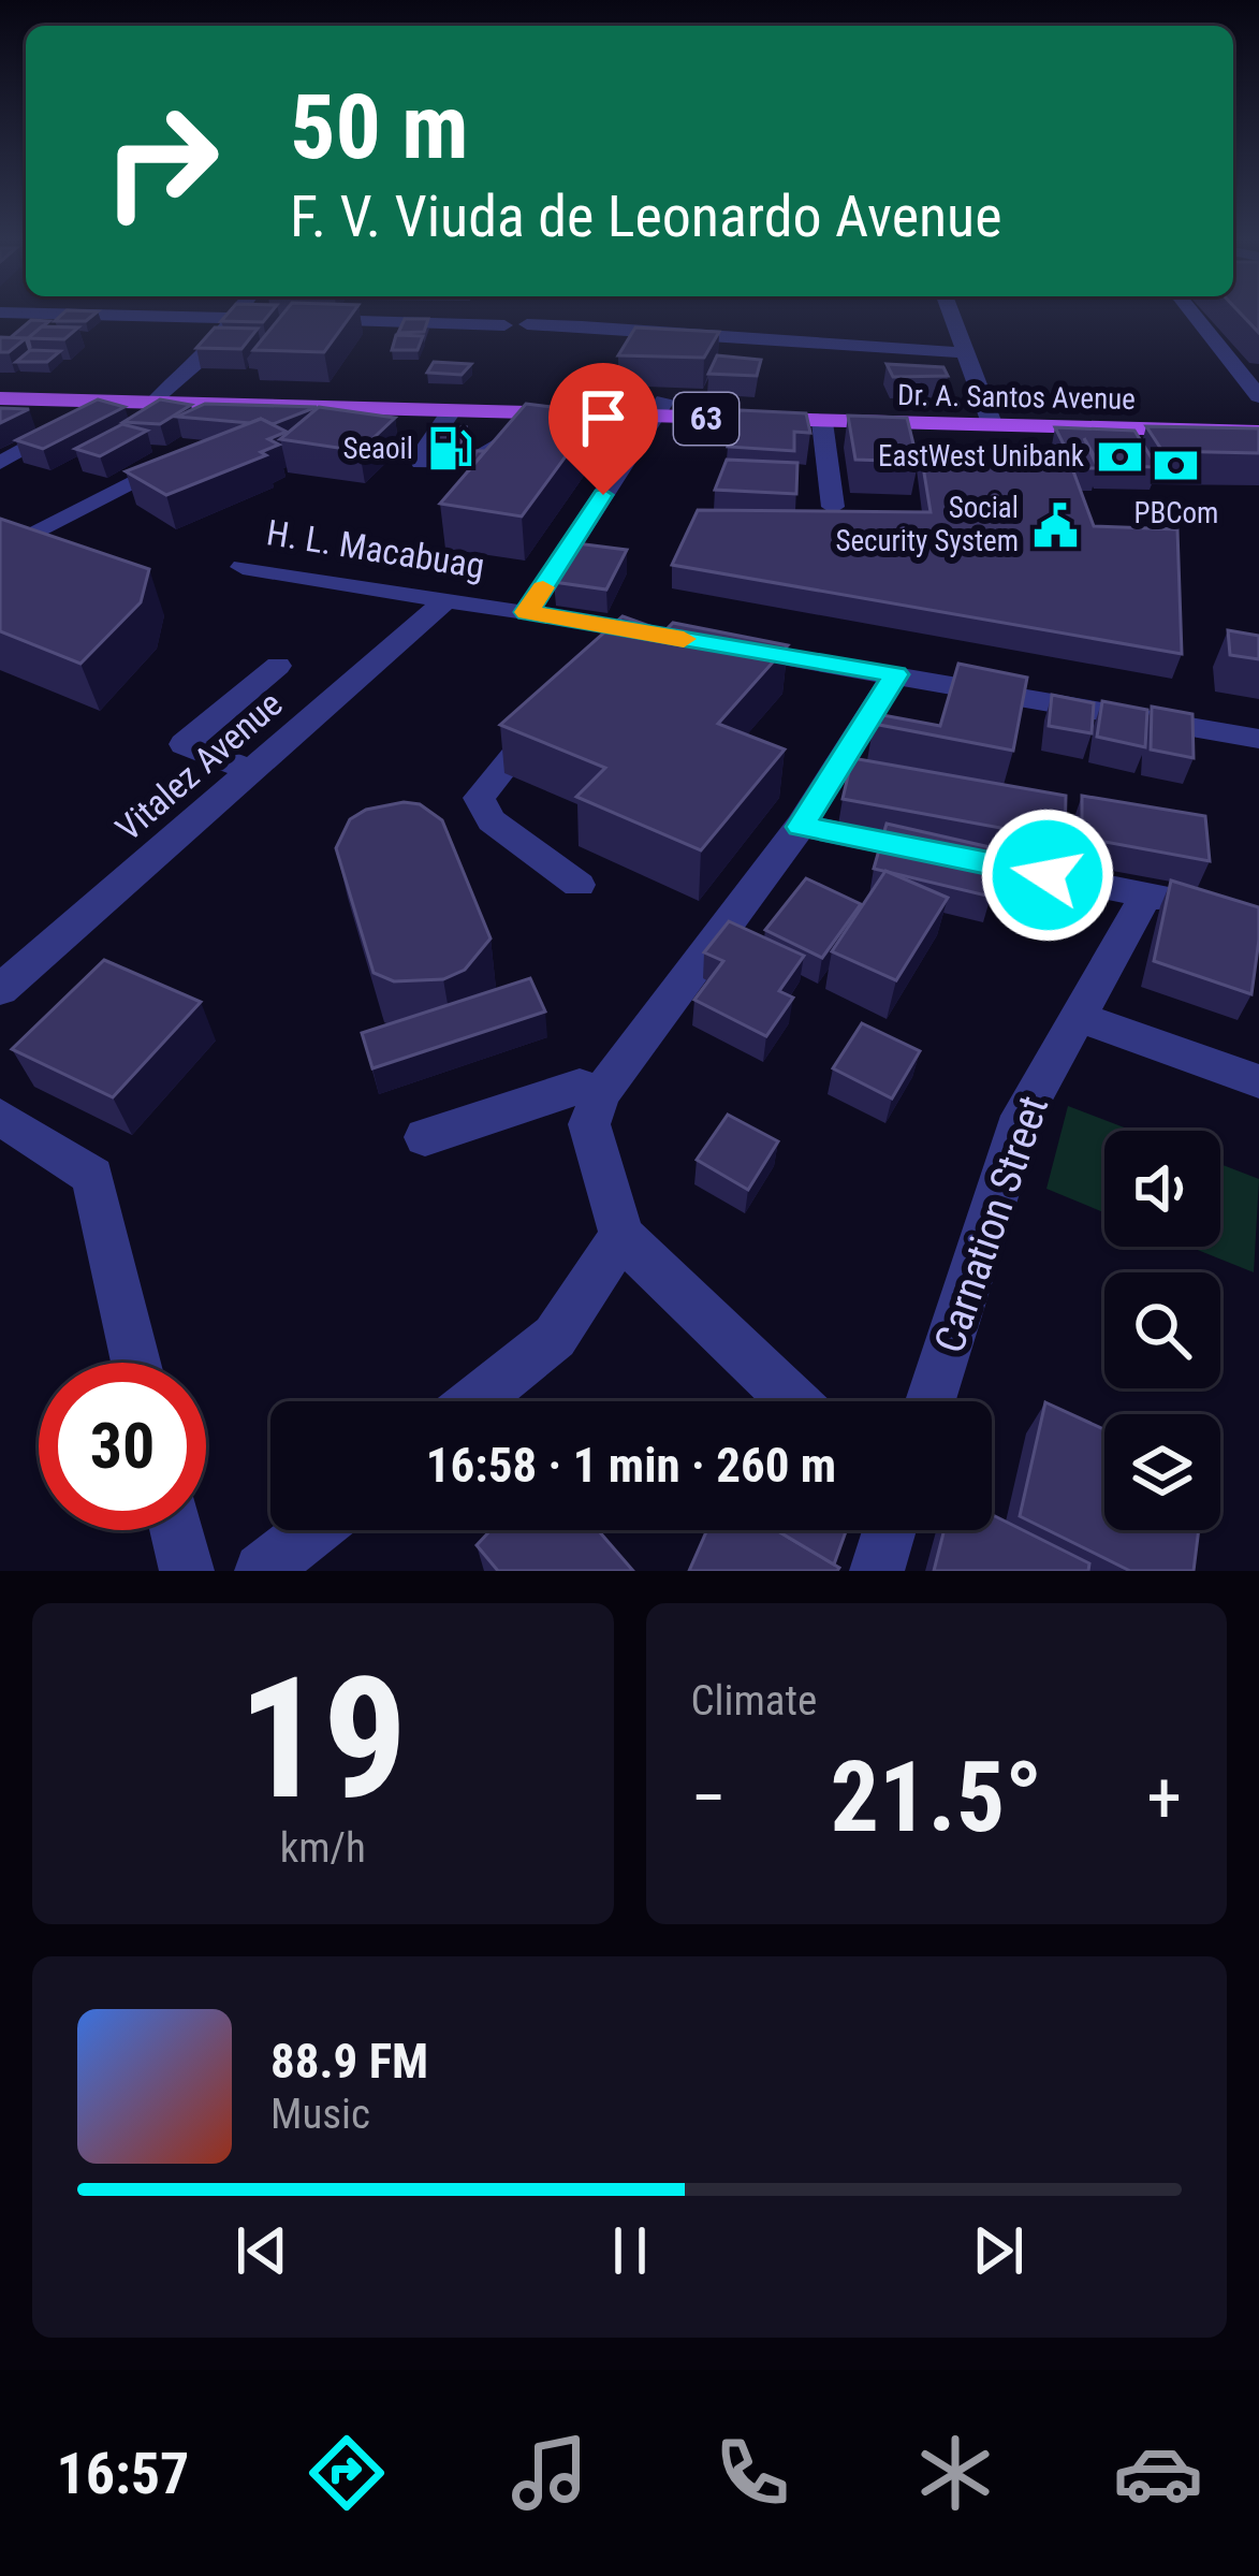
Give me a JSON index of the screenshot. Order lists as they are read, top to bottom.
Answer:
{
  "streets": {
    "main road": ["Dr. A. Santos Avenue", "63"],
    "street": ["H. L. Macabuag", "Vitalez Avenue", "Carnation Street"]
  },
  "crossings": [
    ["H. L. Macabuag", "Vitalez Avenue"]
  ],
  "places": {
    "fuel station": ["Seaoil"],
    "bank": ["EastWest Unibank", "PBCom"],
    "public building": ["Social Security System"]
  },
  "page": {
    "turn": ["50 m", "F. V. Viuda de Leonardo Avenue"],
    "limit": "30",
    "trip": "16:58 · 1 min · 260 m",
    "tile": [
      ["19", "km/h"],
      "Climate"
    ],
    "heat": ["−", "21.5°", "+"],
    "song": ["88.9 FM", "Music"],
    "tabs": "16:57"
  }
}
